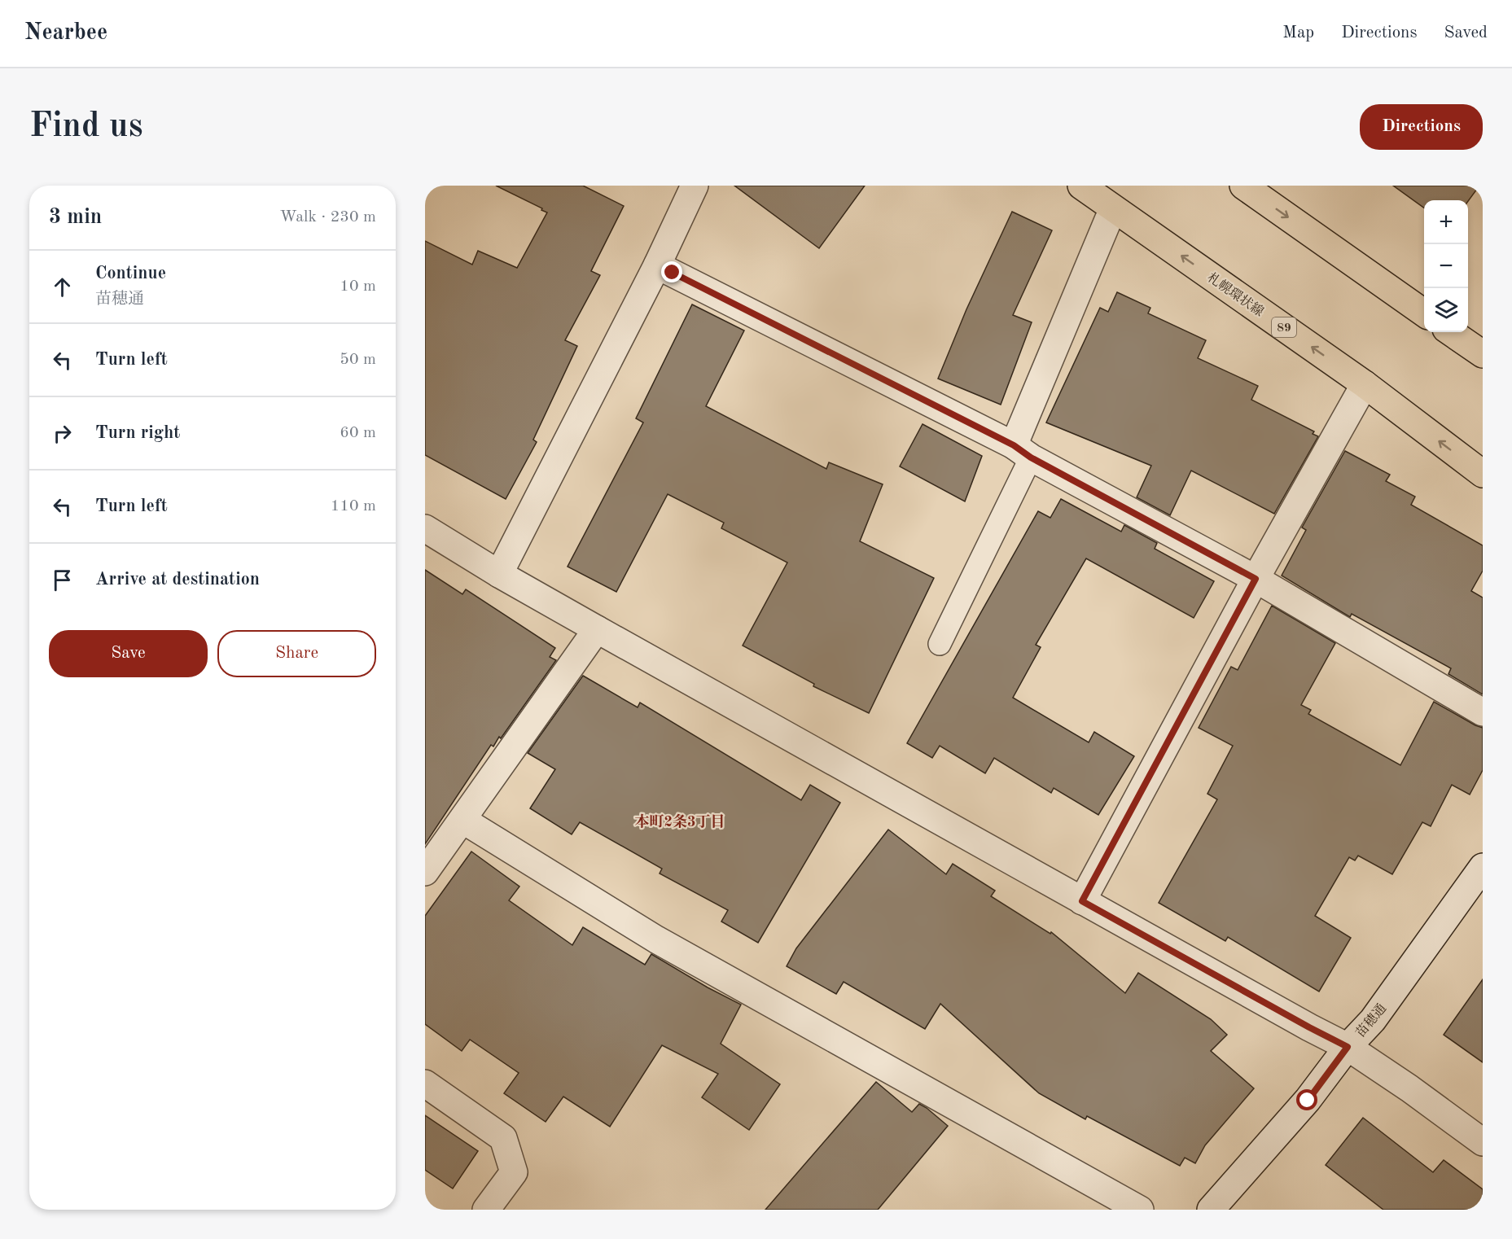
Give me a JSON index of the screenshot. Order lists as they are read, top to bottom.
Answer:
{
  "streets": {
    "main road": ["札幌環状線", "89"],
    "street": ["苗穂通"]
  },
  "districts": ["本町2条3丁目"],
  "page": {
    "header": "Nearbee",
    "nav": ["Map", "Directions", "Saved"],
    "buttons": [
      "Directions",
      ["Save", "Share"]
    ],
    "title": "Find us",
    "heading": ["3 min", "Walk · 230 m"],
    "map_buttons": ["+", "−"],
    "list": [
      ["Continue", "苗穂通", "10 m"],
      ["Turn left", "50 m"],
      ["Turn right", "60 m"],
      ["Turn left", "110 m"],
      "Arrive at destination"
    ]
  }
}
